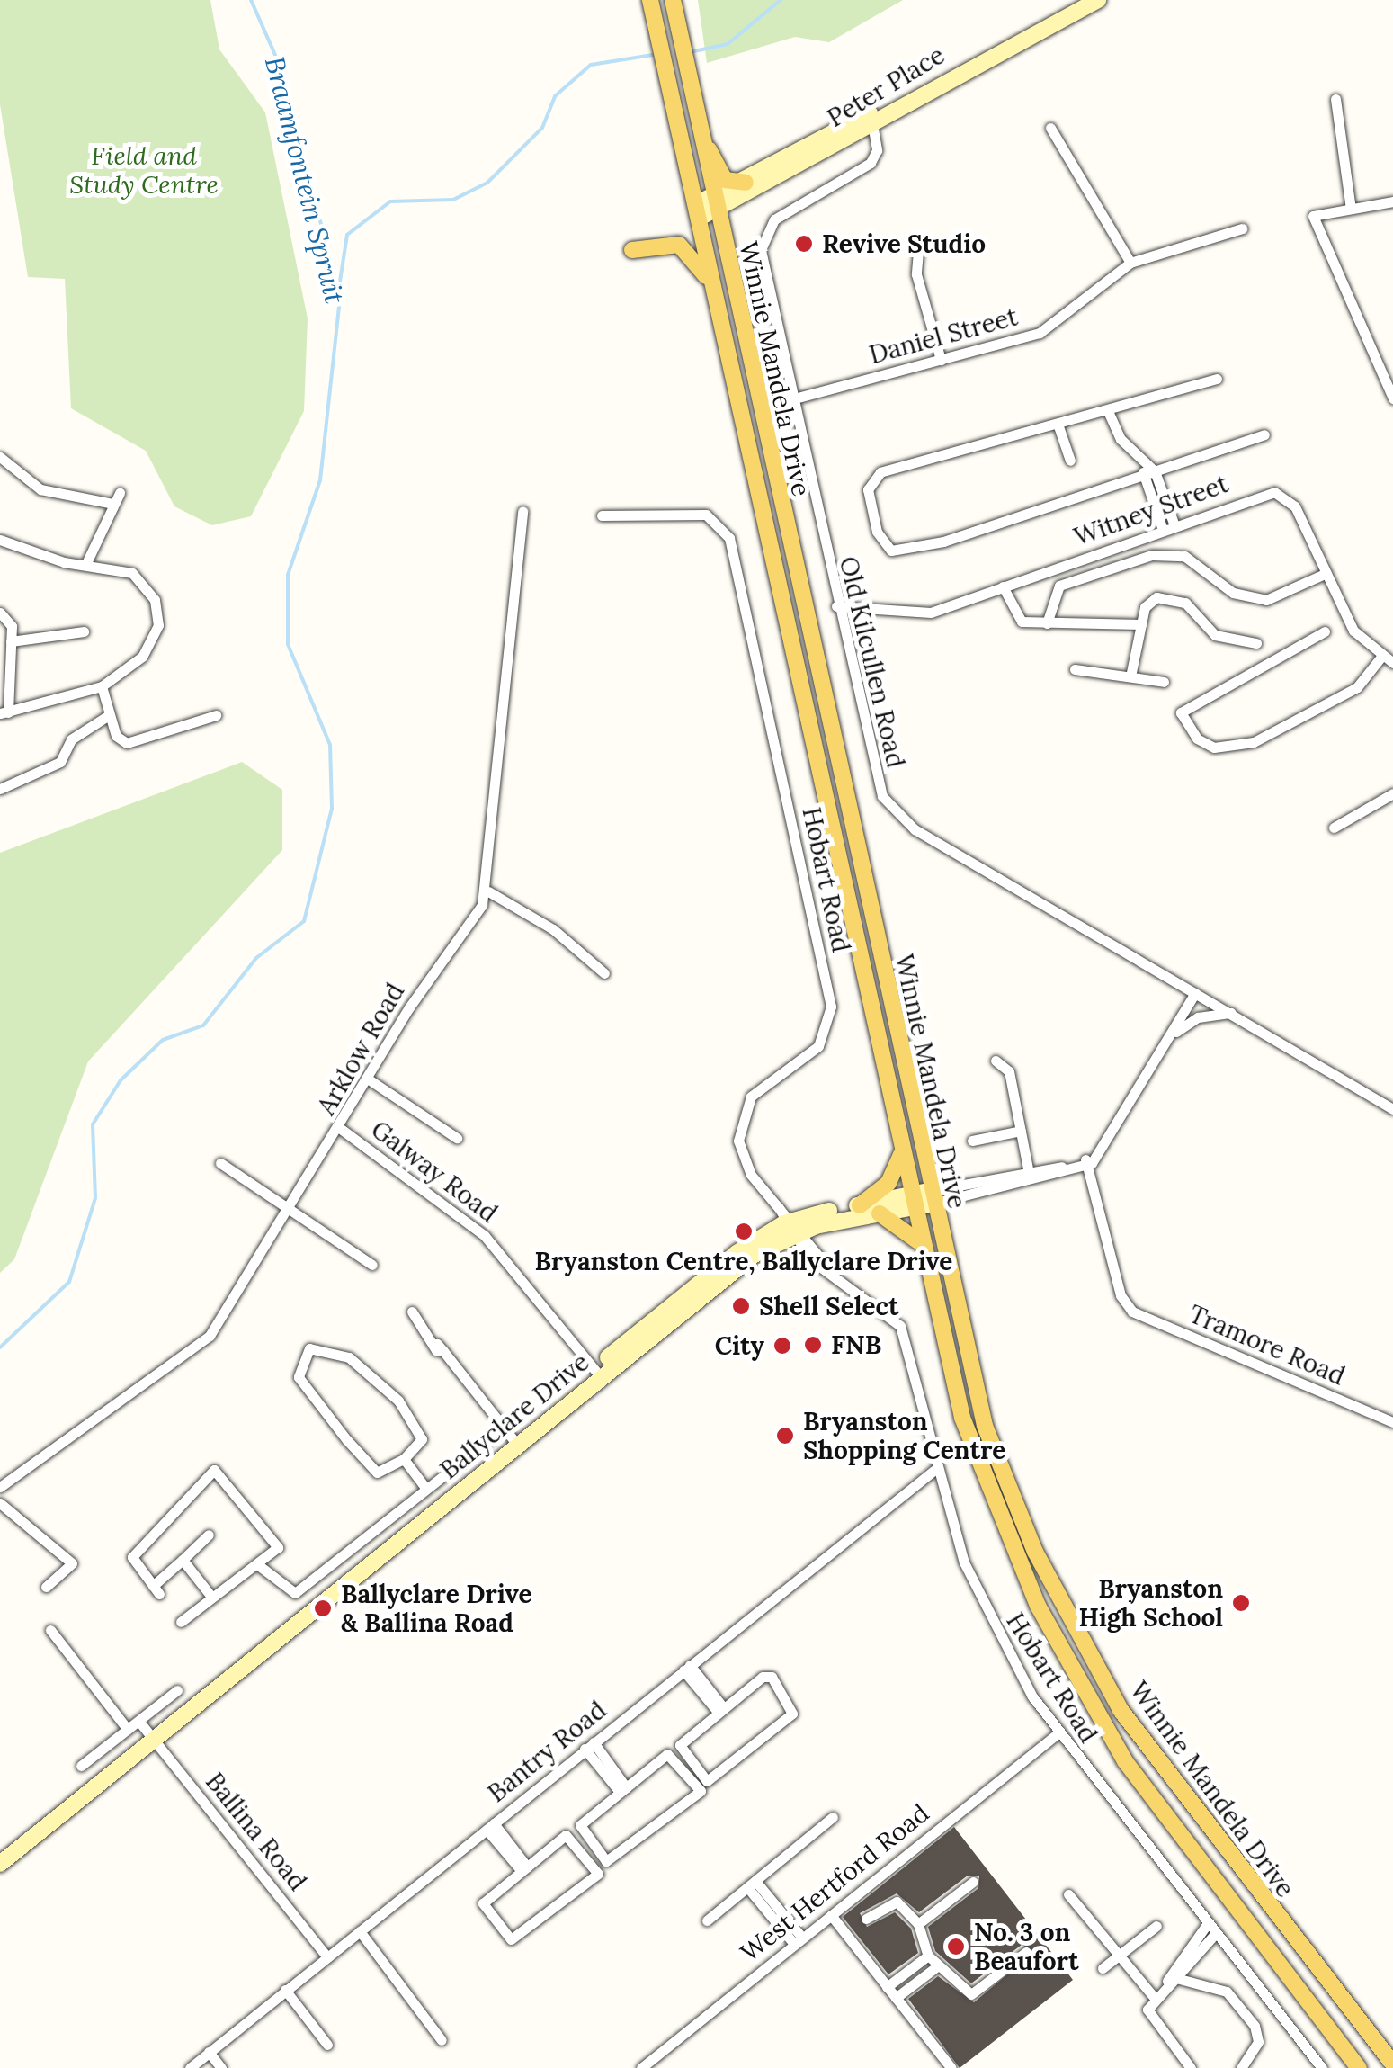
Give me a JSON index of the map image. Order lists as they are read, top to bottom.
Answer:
{
  "streets": {
    "main road": ["Winnie Mandela Drive"],
    "street": [
      "Peter Place",
      "Daniel Street",
      "Witney Street",
      "Old Kilcullen Road",
      "Hobart Road",
      "Arklow Road",
      "Galway Road",
      "Tramore Road",
      "Ballyclare Drive",
      "Bantry Road",
      "Ballina Road",
      "West Hertford Road"
    ]
  },
  "crossings": [
    ["Peter Place", "Winnie Mandela Drive"],
    ["Peter Place", "Old Kilcullen Road"],
    ["Daniel Street", "Old Kilcullen Road"],
    ["Winnie Mandela Drive", "Ballyclare Drive"],
    ["Witney Street", "Old Kilcullen Road"],
    ["Hobart Road", "Ballyclare Drive"],
    ["Hobart Road", "Bantry Road"],
    ["Hobart Road", "West Hertford Road"],
    ["Arklow Road", "Galway Road"],
    ["Galway Road", "Ballyclare Drive"],
    ["Tramore Road", "Ballyclare Drive"],
    ["Ballyclare Drive", "Ballina Road"],
    ["Bantry Road", "Ballina Road"]
  ],
  "water": ["Braamfontein Spruit"],
  "parks": ["Field and Study Centre"],
  "places": [
    "Revive Studio",
    "Bryanston Centre, Ballyclare Drive",
    "Shell Select",
    "FNB",
    "City",
    "Bryanston Shopping Centre",
    "Bryanston High School",
    "Ballyclare Drive & Ballina Road",
    "No. 3 on Beaufort"
  ]
}
